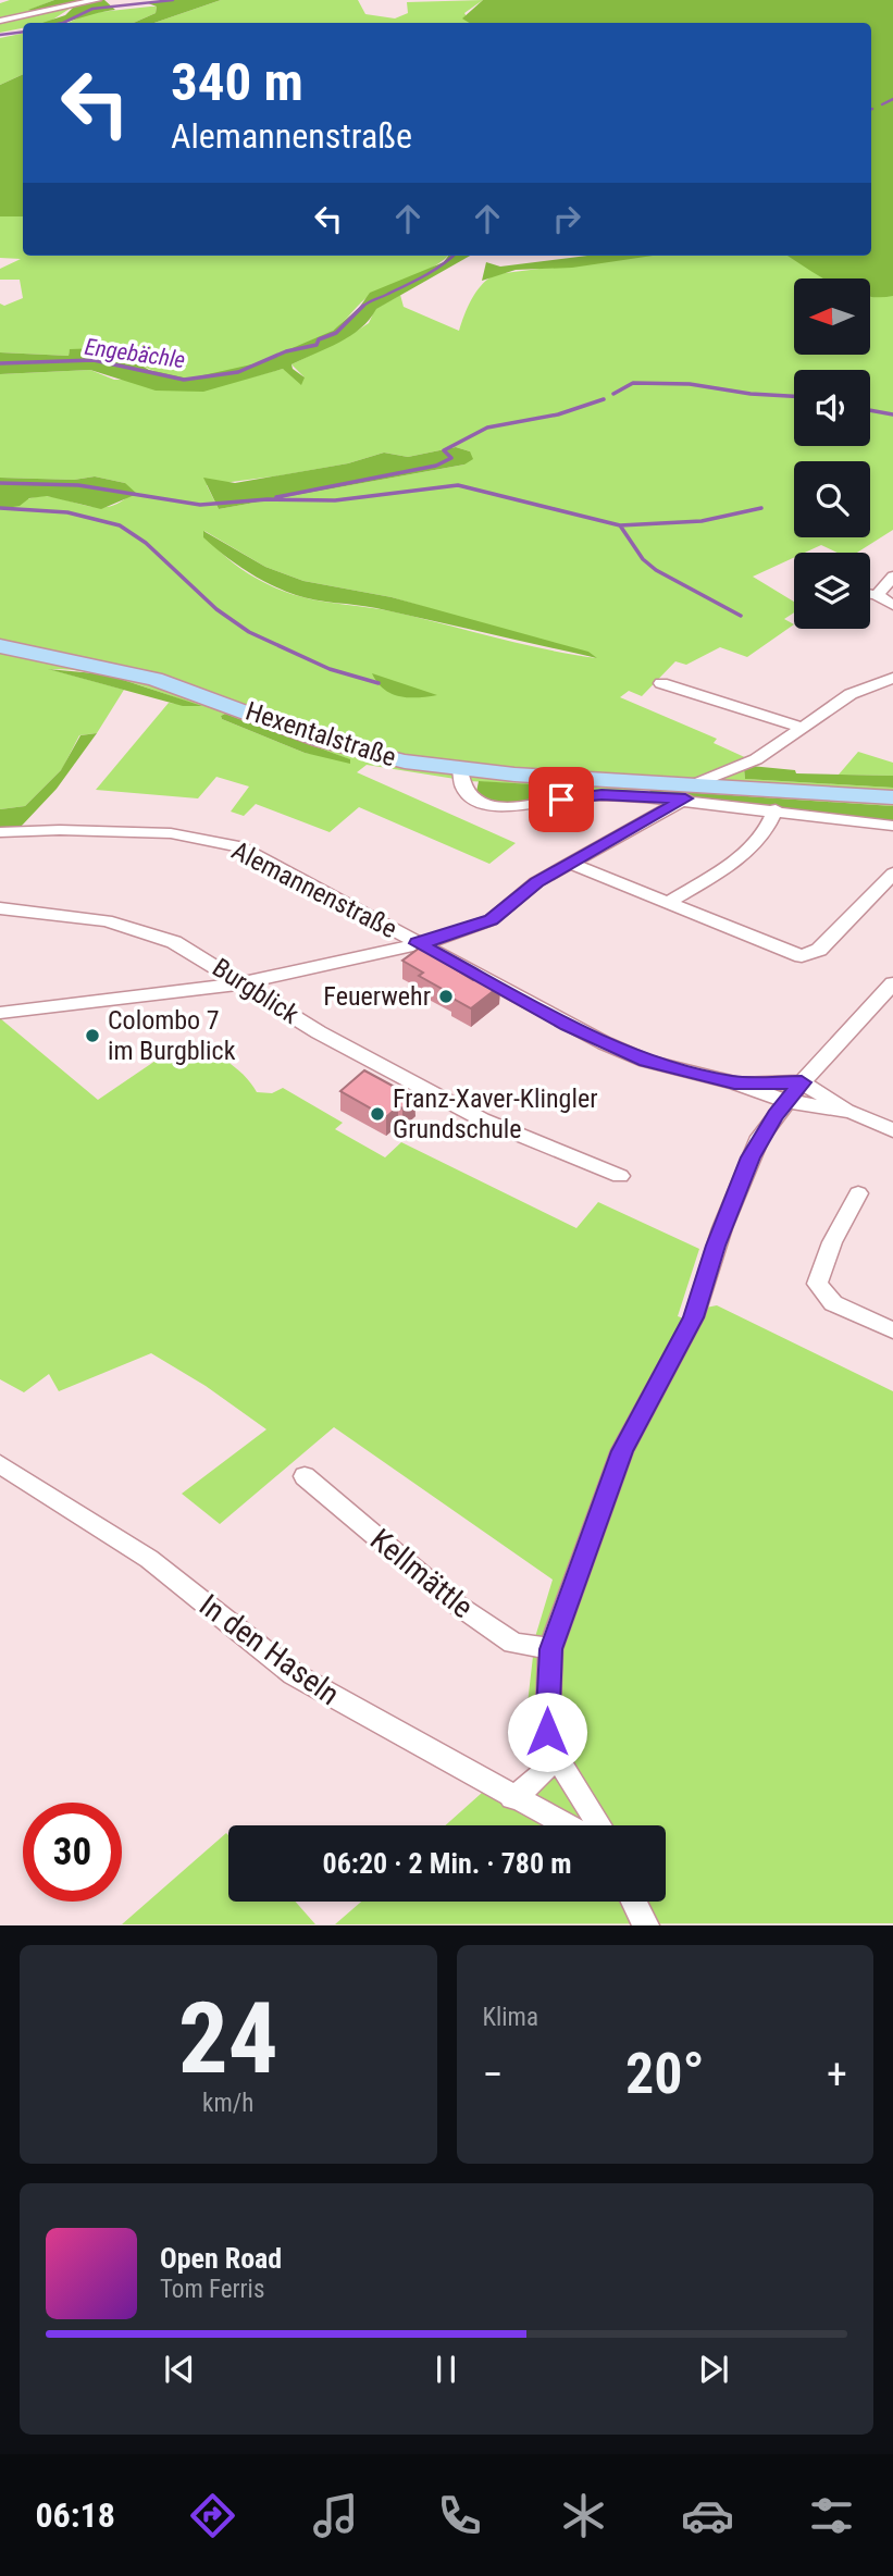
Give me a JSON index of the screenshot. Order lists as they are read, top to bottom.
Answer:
{
  "streets": {
    "main road": ["Hexentalstraße"],
    "street": [
      "Alemannenstraße",
      "Burgblick",
      "Kellmättle",
      "In den Haseln"
    ]
  },
  "water": ["Engebächle"],
  "places": ["Feuerwehr", "Colombo 7 im Burgblick", "Franz-Xaver-Klingler Grundschule"],
  "north": "left",
  "page": {
    "turn": ["340 m", "Alemannenstraße"],
    "limit": "30",
    "trip": "06:20 · 2 Min. · 780 m",
    "tile": [
      ["24", "km/h"],
      "Klima"
    ],
    "heat": ["−", "20°", "+"],
    "song": ["Open Road", "Tom Ferris"],
    "tabs": "06:18"
  }
}
